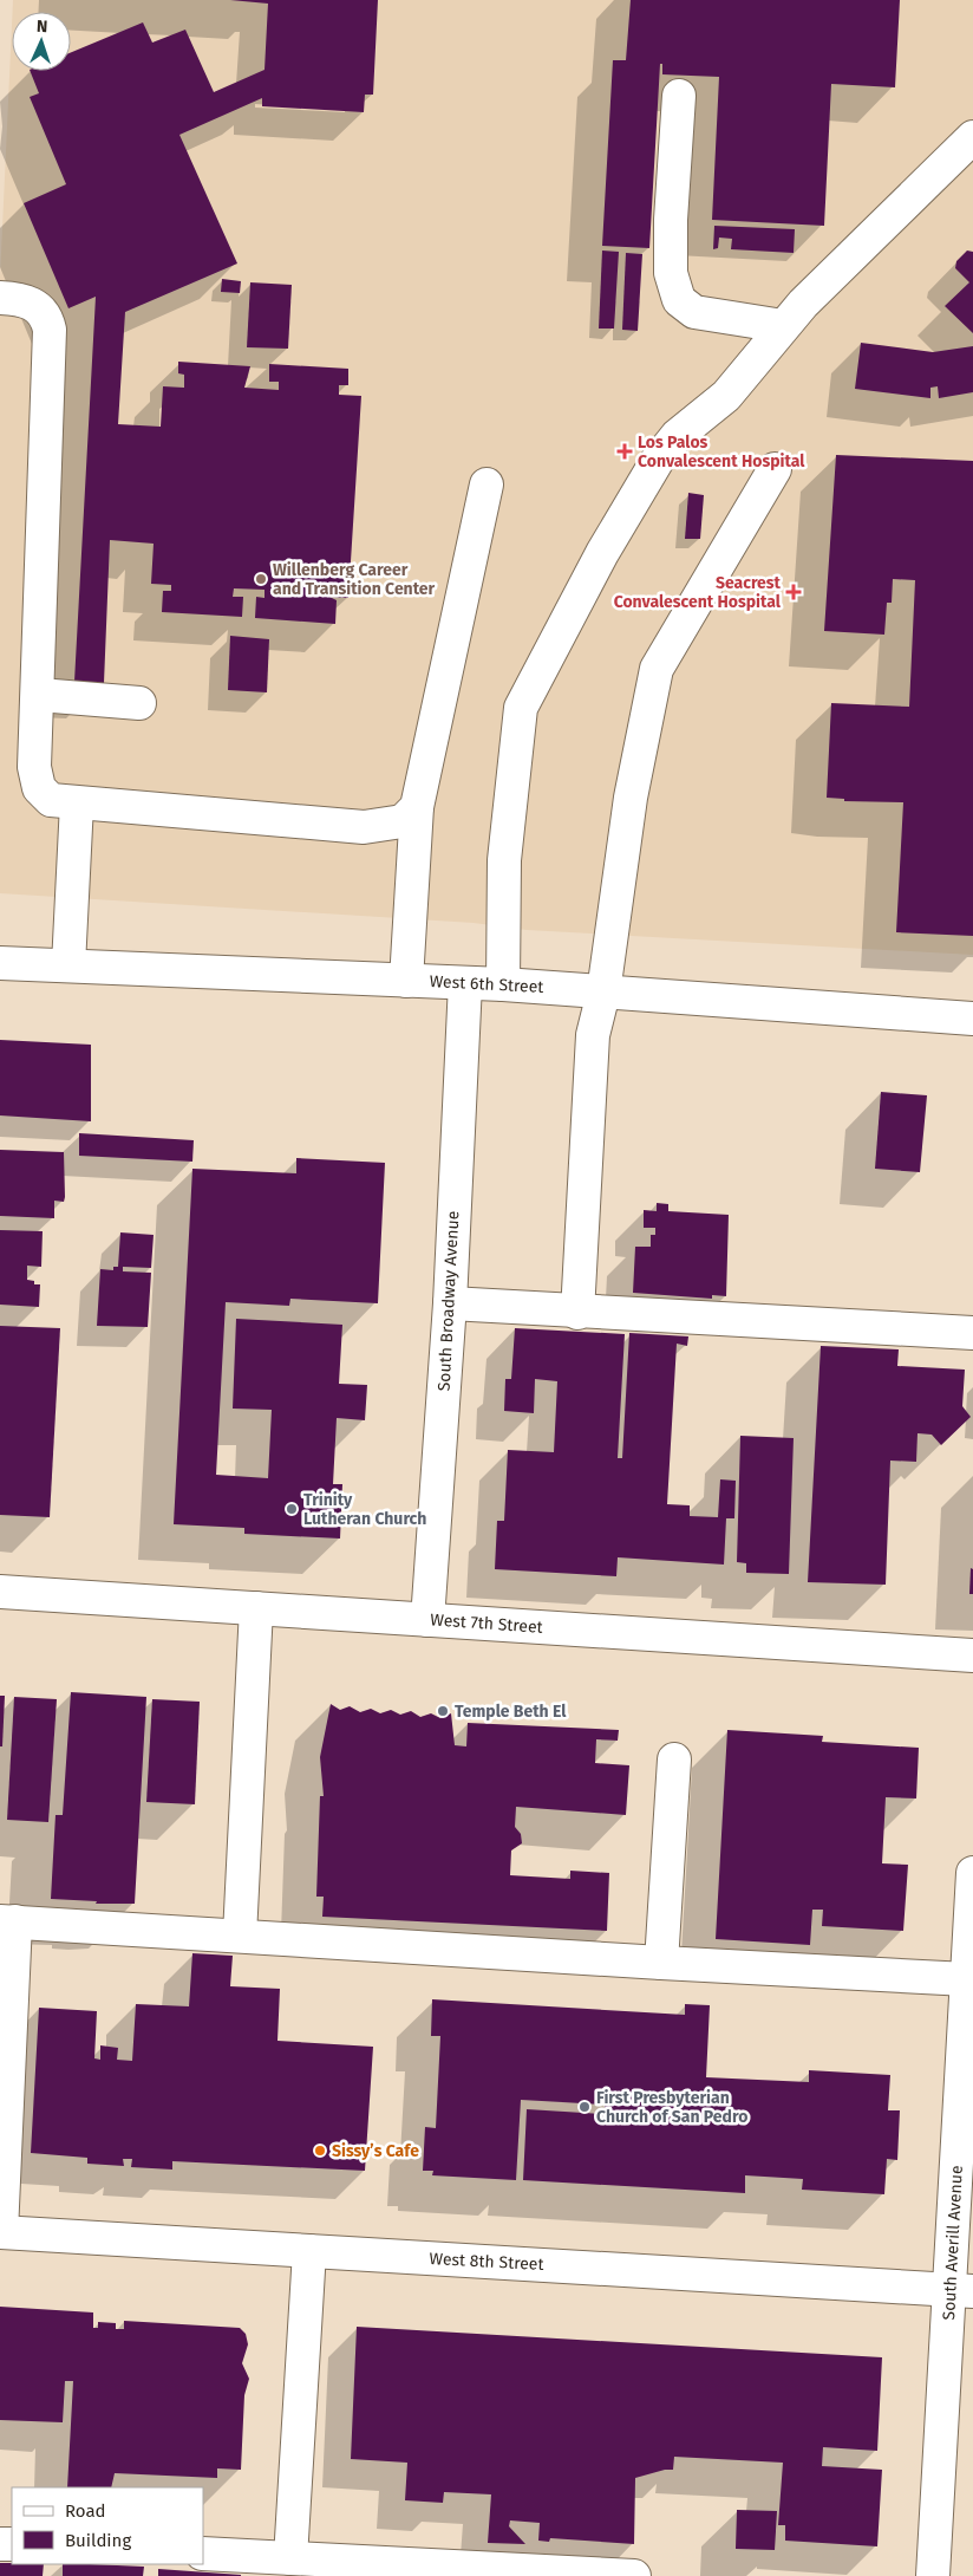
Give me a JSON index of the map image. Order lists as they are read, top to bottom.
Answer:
{
  "streets": {
    "street": [
      "West 6th Street",
      "South Broadway Avenue",
      "West 7th Street",
      "South Averill Avenue",
      "West 8th Street"
    ]
  },
  "crossings": [
    ["West 6th Street", "South Broadway Avenue"],
    ["South Broadway Avenue", "West 7th Street"],
    ["South Averill Avenue", "West 8th Street"]
  ],
  "places": {
    "health": ["Los Palos Convalescent Hospital", "Seacrest Convalescent Hospital"],
    "other": [
      "Willenberg Career and Transition Center",
      "Trinity Lutheran Church",
      "Temple Beth El",
      "First Presbyterian Church of San Pedro",
      "Sissy’s Cafe"
    ]
  },
  "legend": ["Road", "Building"],
  "north": "top"
}
